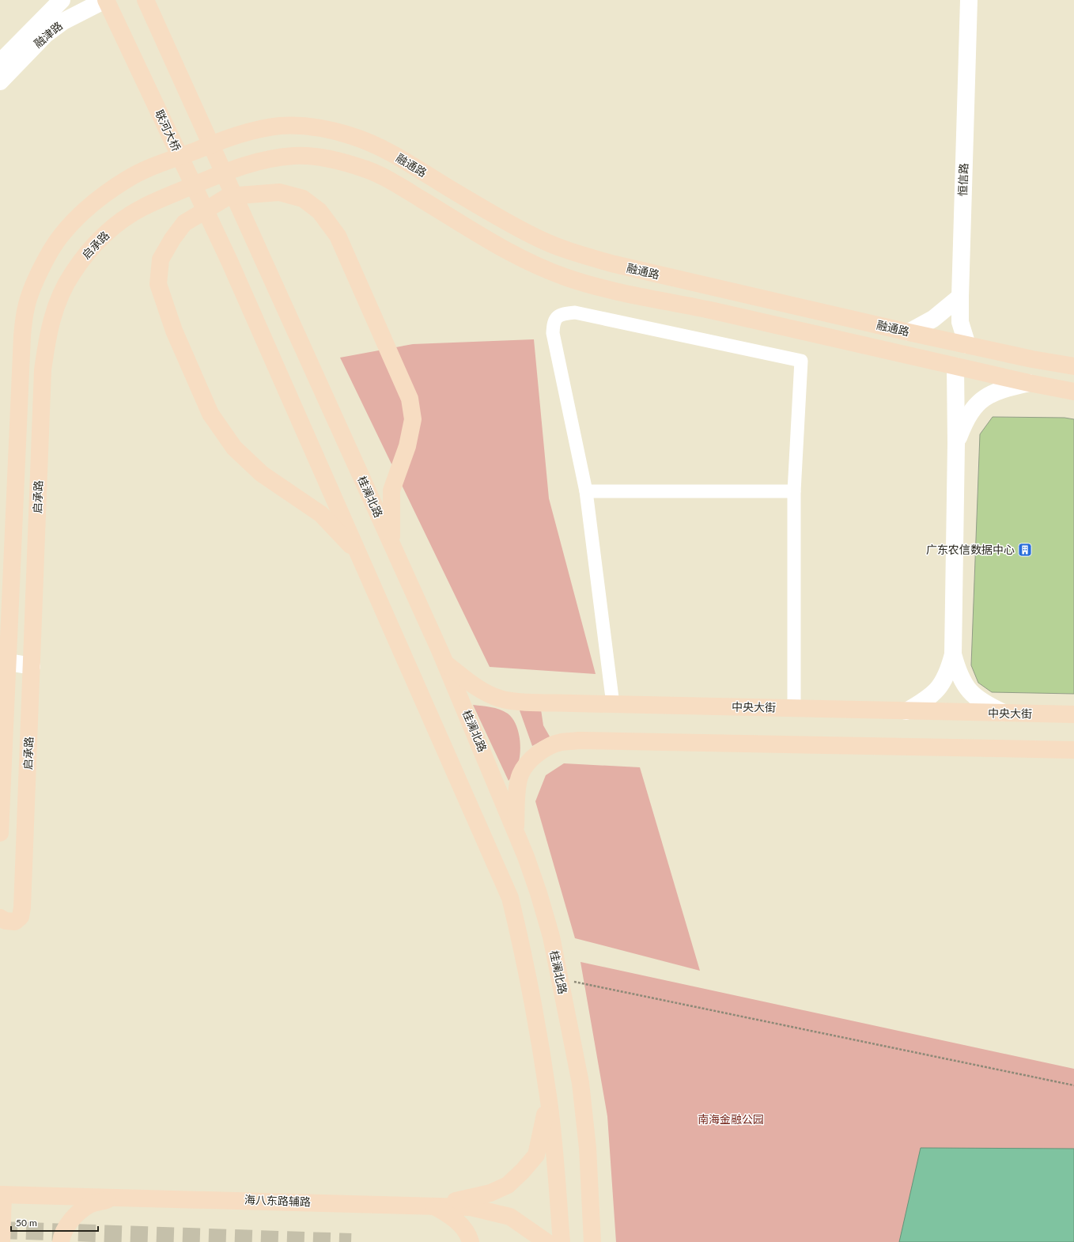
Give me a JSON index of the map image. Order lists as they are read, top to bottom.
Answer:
{
  "streets": {
    "main road": [
      "联河大桥",
      "融通路",
      "启承路",
      "桂澜北路",
      "中央大街",
      "海八东路辅路"
    ],
    "street": ["融津路", "恒信路"]
  },
  "crossings": [
    ["融津路", "联河大桥"],
    ["融通路", "恒信路"],
    ["融通路", "启承路"],
    ["桂澜北路", "中央大街"]
  ],
  "parks": ["南海金融公园"],
  "places": {
    "building": ["广东农信数据中心"]
  },
  "scale_bar": "50 m"
}
